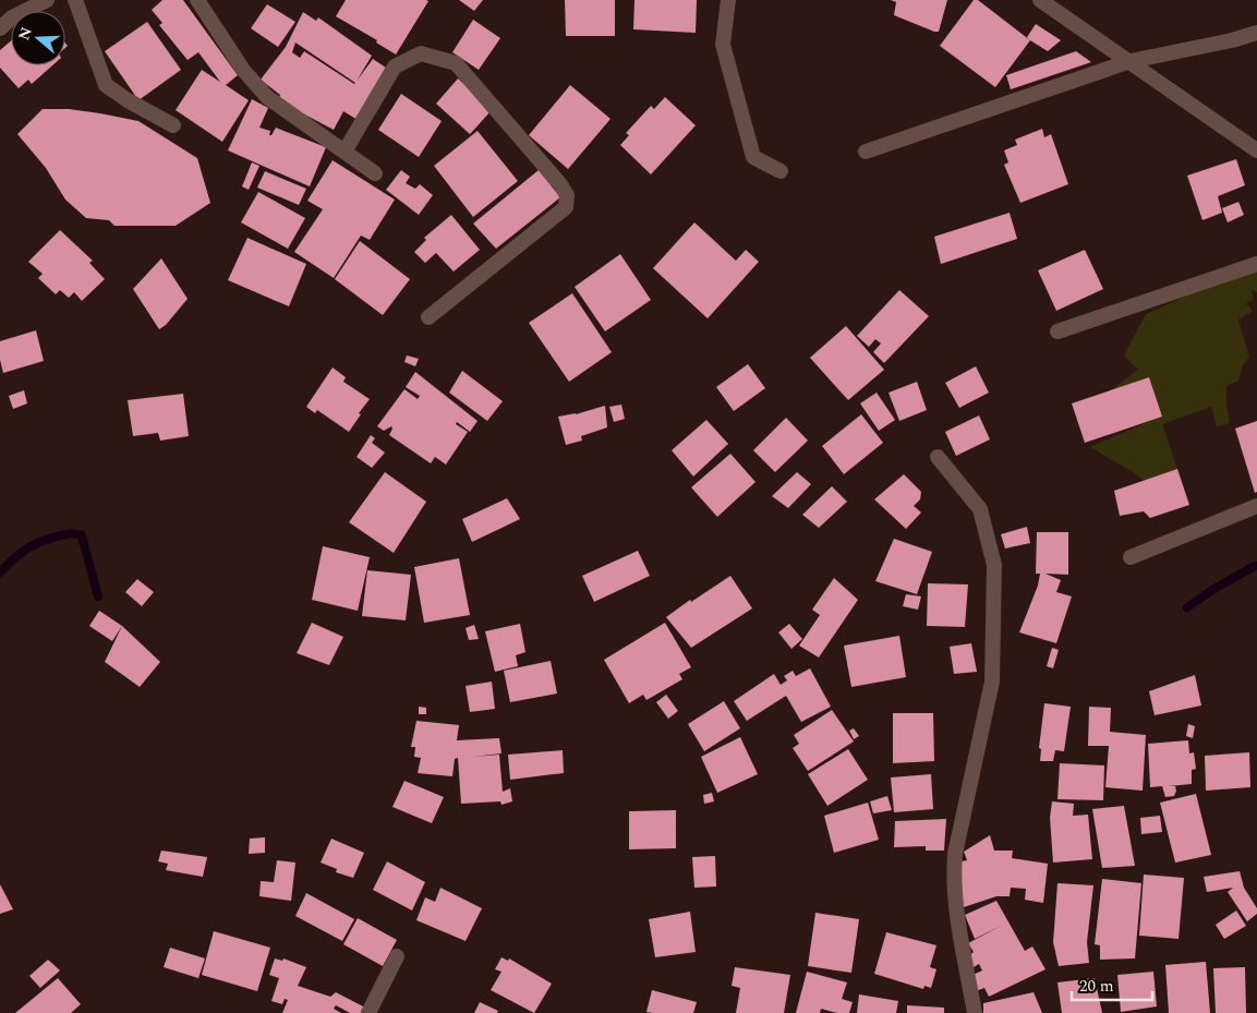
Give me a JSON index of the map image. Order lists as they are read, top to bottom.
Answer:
{
  "scale_bar": "20 m",
  "north": "left"
}
